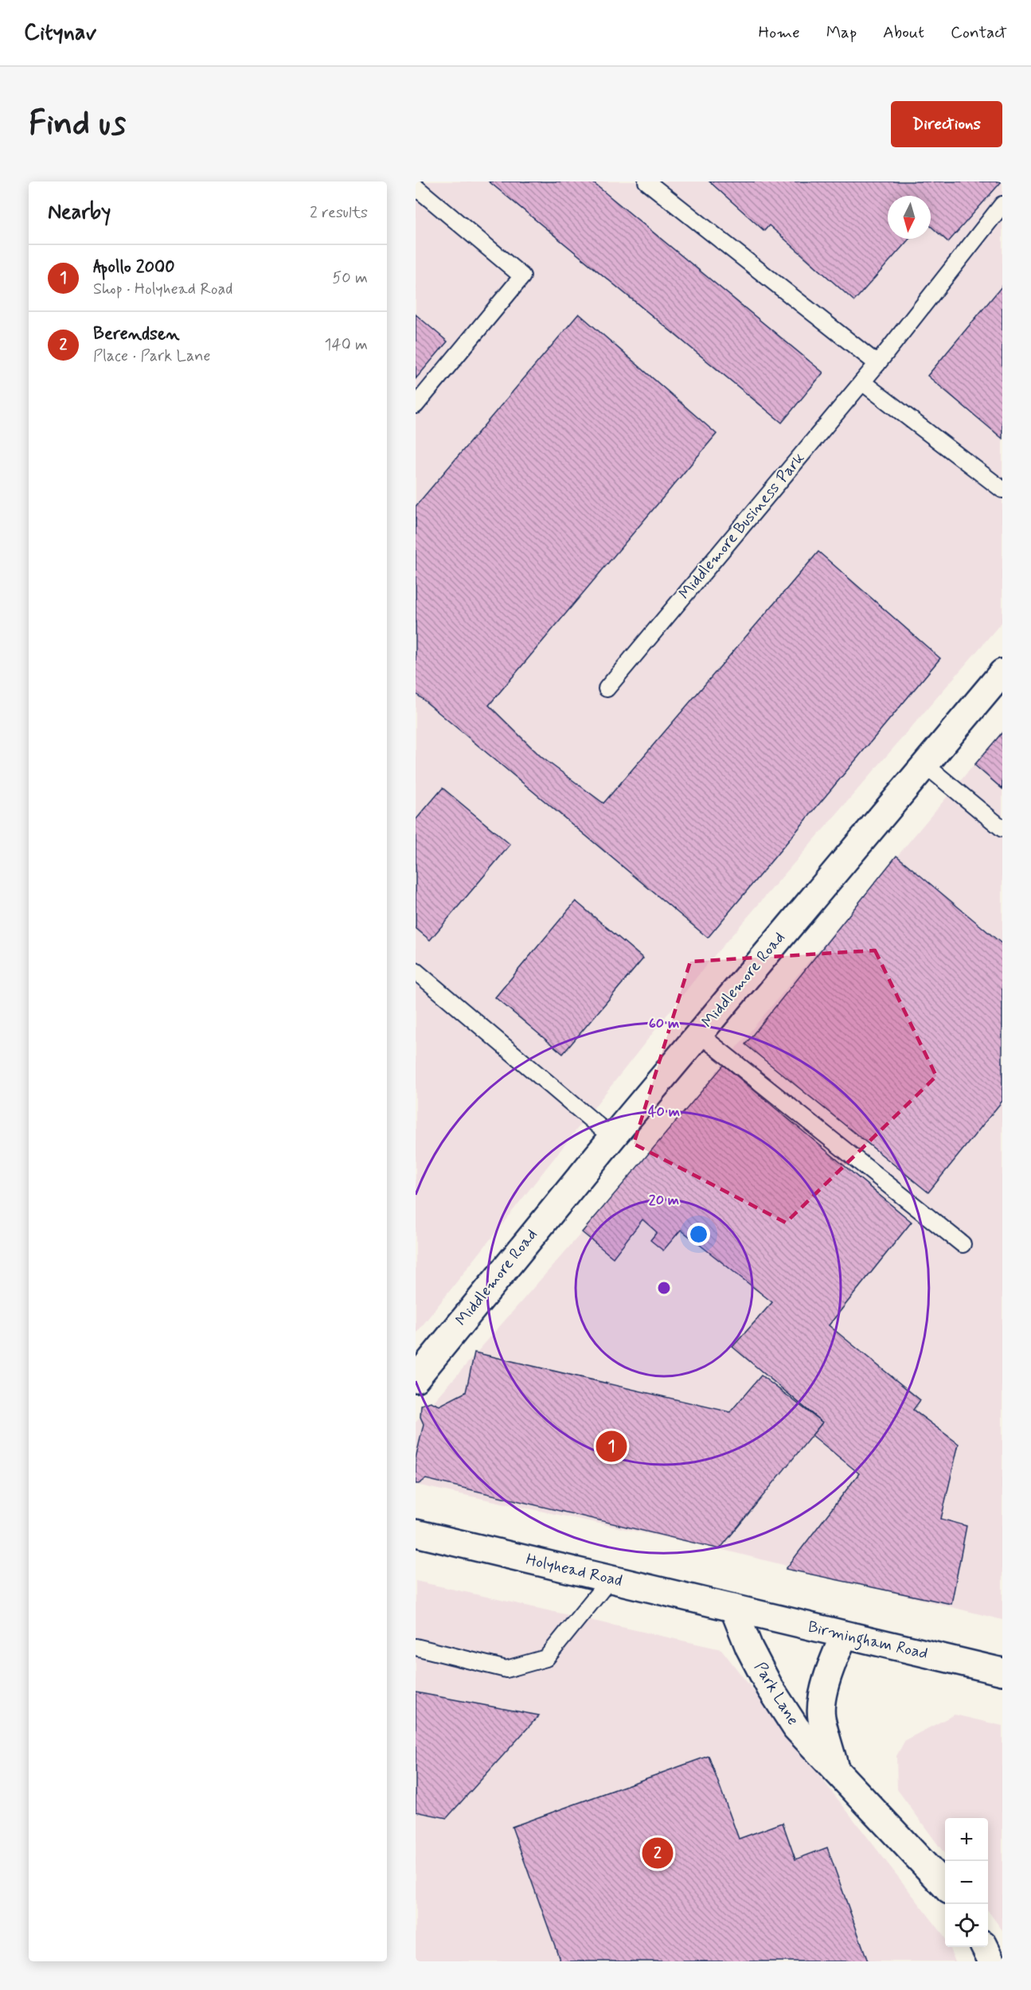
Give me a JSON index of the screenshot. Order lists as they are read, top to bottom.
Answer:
{
  "streets": {
    "main road": [
      "Middlemore Road",
      "Holyhead Road",
      "Birmingham Road",
      "Park Lane"
    ],
    "lane": ["Middlemore Business Park"]
  },
  "crossings": [
    ["Holyhead Road", "Birmingham Road"],
    ["Holyhead Road", "Park Lane"],
    ["Birmingham Road", "Park Lane"]
  ],
  "north": "bottom",
  "page": {
    "header": "Citynav",
    "nav": [
      "Home",
      "Map",
      "About",
      "Contact"
    ],
    "buttons": "Directions",
    "title": "Find us",
    "heading": ["Nearby", "2 results"],
    "list": [
      {
        "mark": "1",
        "name": "Apollo 2000",
        "note": "Shop · Holyhead Road",
        "value": "50 m"
      },
      {
        "mark": "2",
        "name": "Berendsen",
        "note": "Place · Park Lane",
        "value": "140 m"
      }
    ],
    "pins": ["1", "2"],
    "map_buttons": ["+", "−"]
  },
  "rings": ["60 m", "40 m", "20 m"]
}
